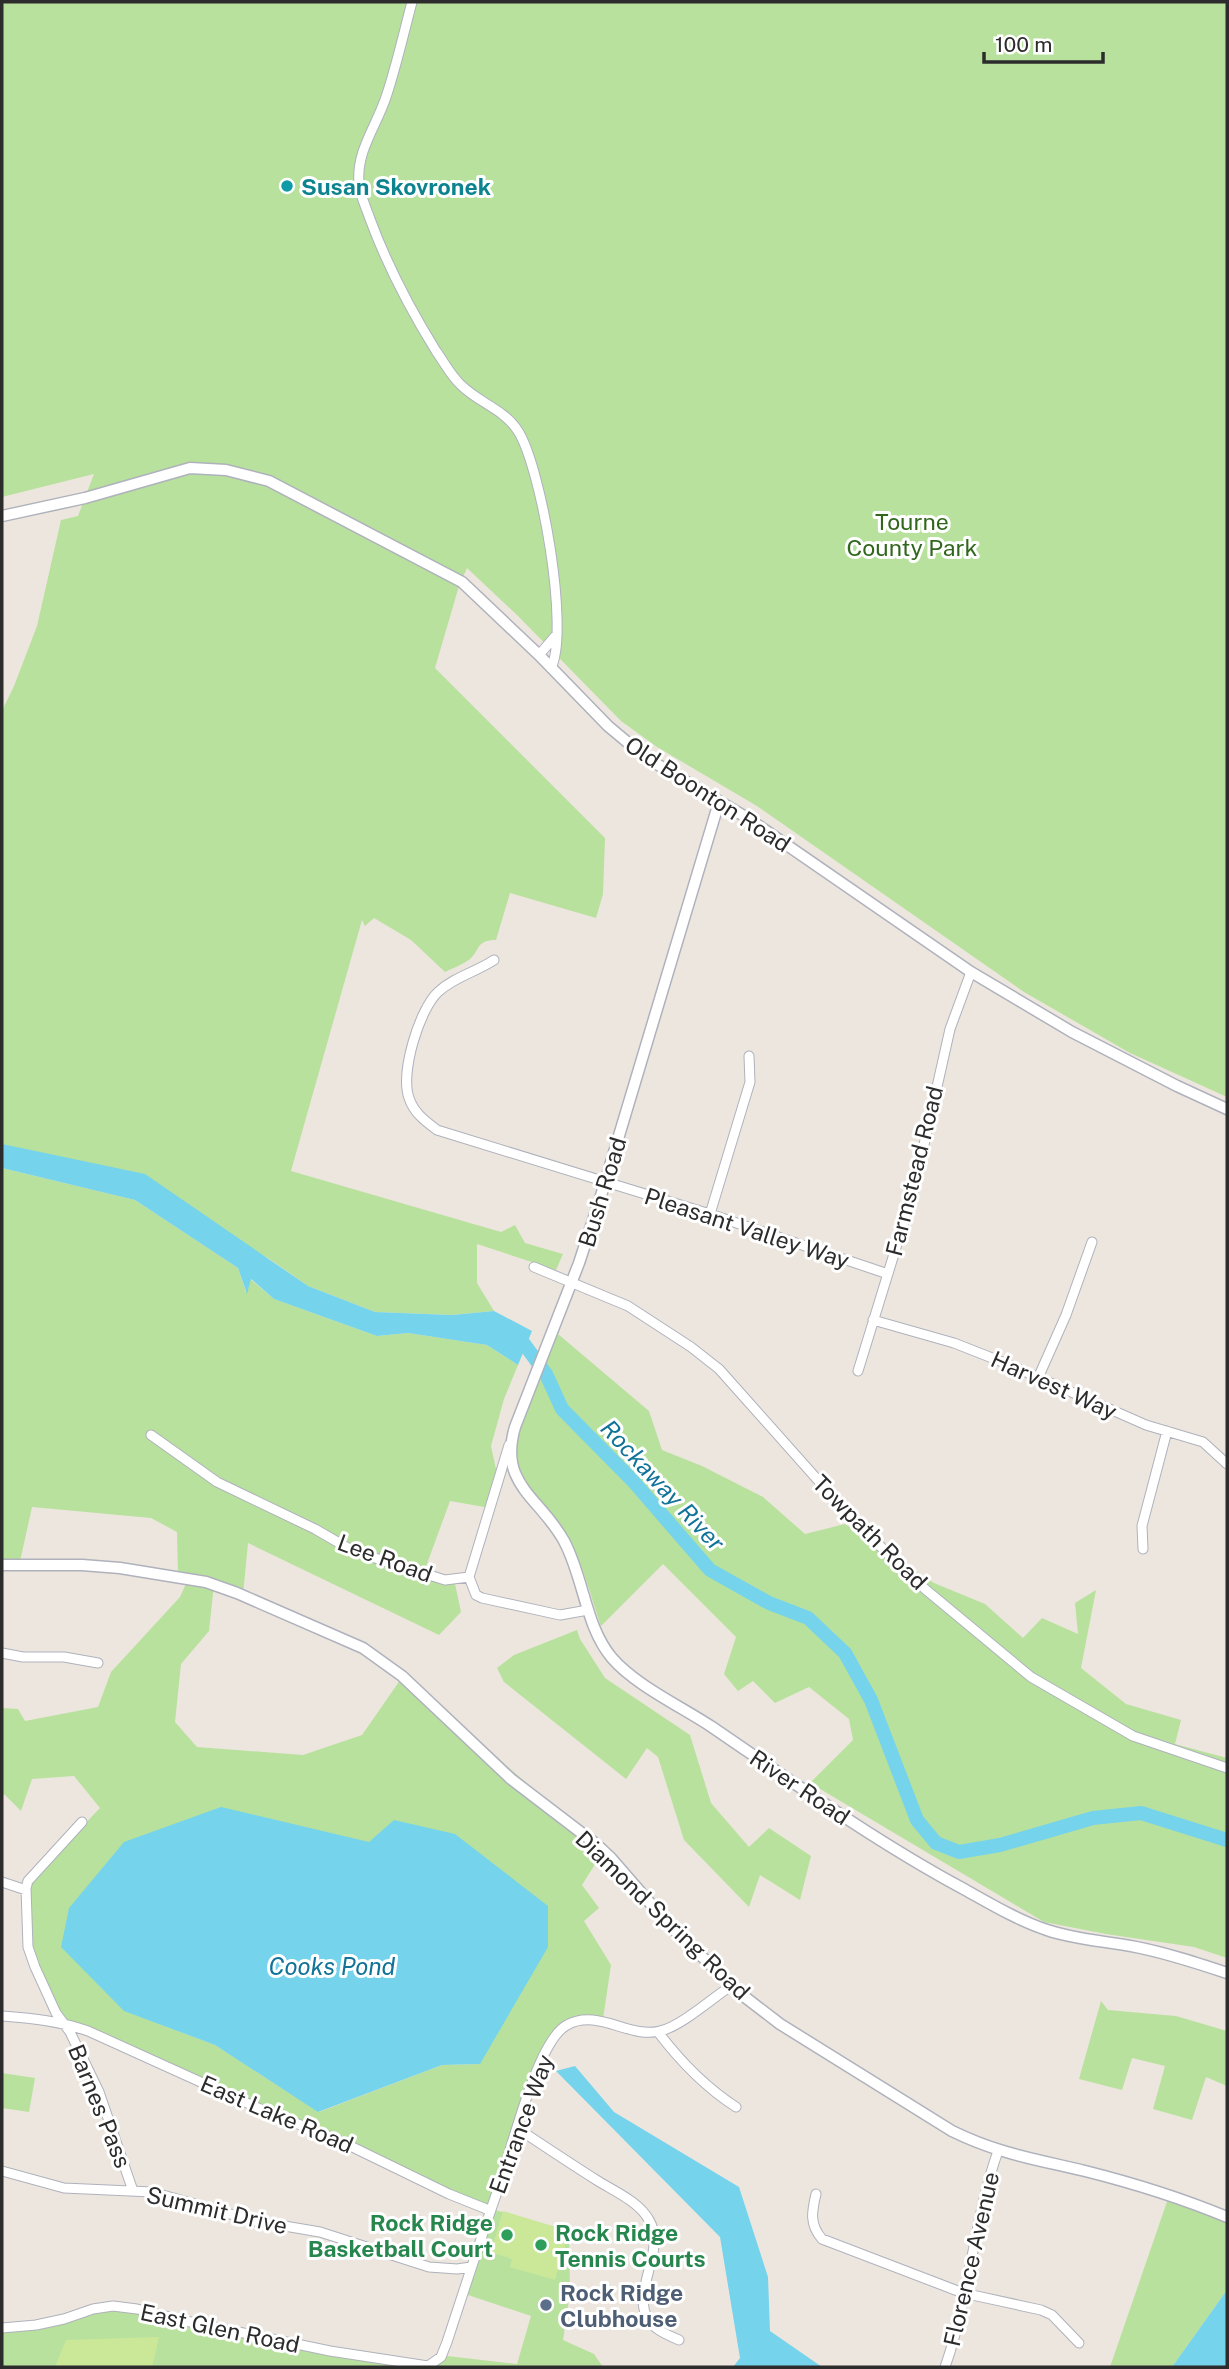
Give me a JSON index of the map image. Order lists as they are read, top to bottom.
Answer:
{
  "streets": {
    "street": [
      "Old Boonton Road",
      "Farmstead Road",
      "Bush Road",
      "Pleasant Valley Way",
      "Harvest Way",
      "Towpath Road",
      "Lee Road",
      "River Road",
      "Diamond Spring Road",
      "Barnes Pass",
      "East Lake Road",
      "Entrance Way",
      "Summit Drive",
      "Florence Avenue",
      "East Glen Road"
    ]
  },
  "crossings": [
    ["Old Boonton Road", "Farmstead Road"],
    ["Old Boonton Road", "Bush Road"],
    ["Farmstead Road", "Pleasant Valley Way"],
    ["Farmstead Road", "Harvest Way"],
    ["Bush Road", "Pleasant Valley Way"],
    ["Bush Road", "Towpath Road"],
    ["Bush Road", "Lee Road"],
    ["Bush Road", "River Road"],
    ["Diamond Spring Road", "Florence Avenue"],
    ["Barnes Pass", "East Lake Road"],
    ["Barnes Pass", "Summit Drive"],
    ["East Lake Road", "Entrance Way"],
    ["Entrance Way", "Summit Drive"],
    ["Entrance Way", "East Glen Road"]
  ],
  "water": ["Rockaway River", "Cooks Pond"],
  "parks": ["Tourne County Park"],
  "places": [
    "Susan Skovronek",
    "Rock Ridge Basketball Court",
    "Rock Ridge Tennis Courts",
    "Rock Ridge Clubhouse"
  ],
  "scale_bar": "100 m"
}
